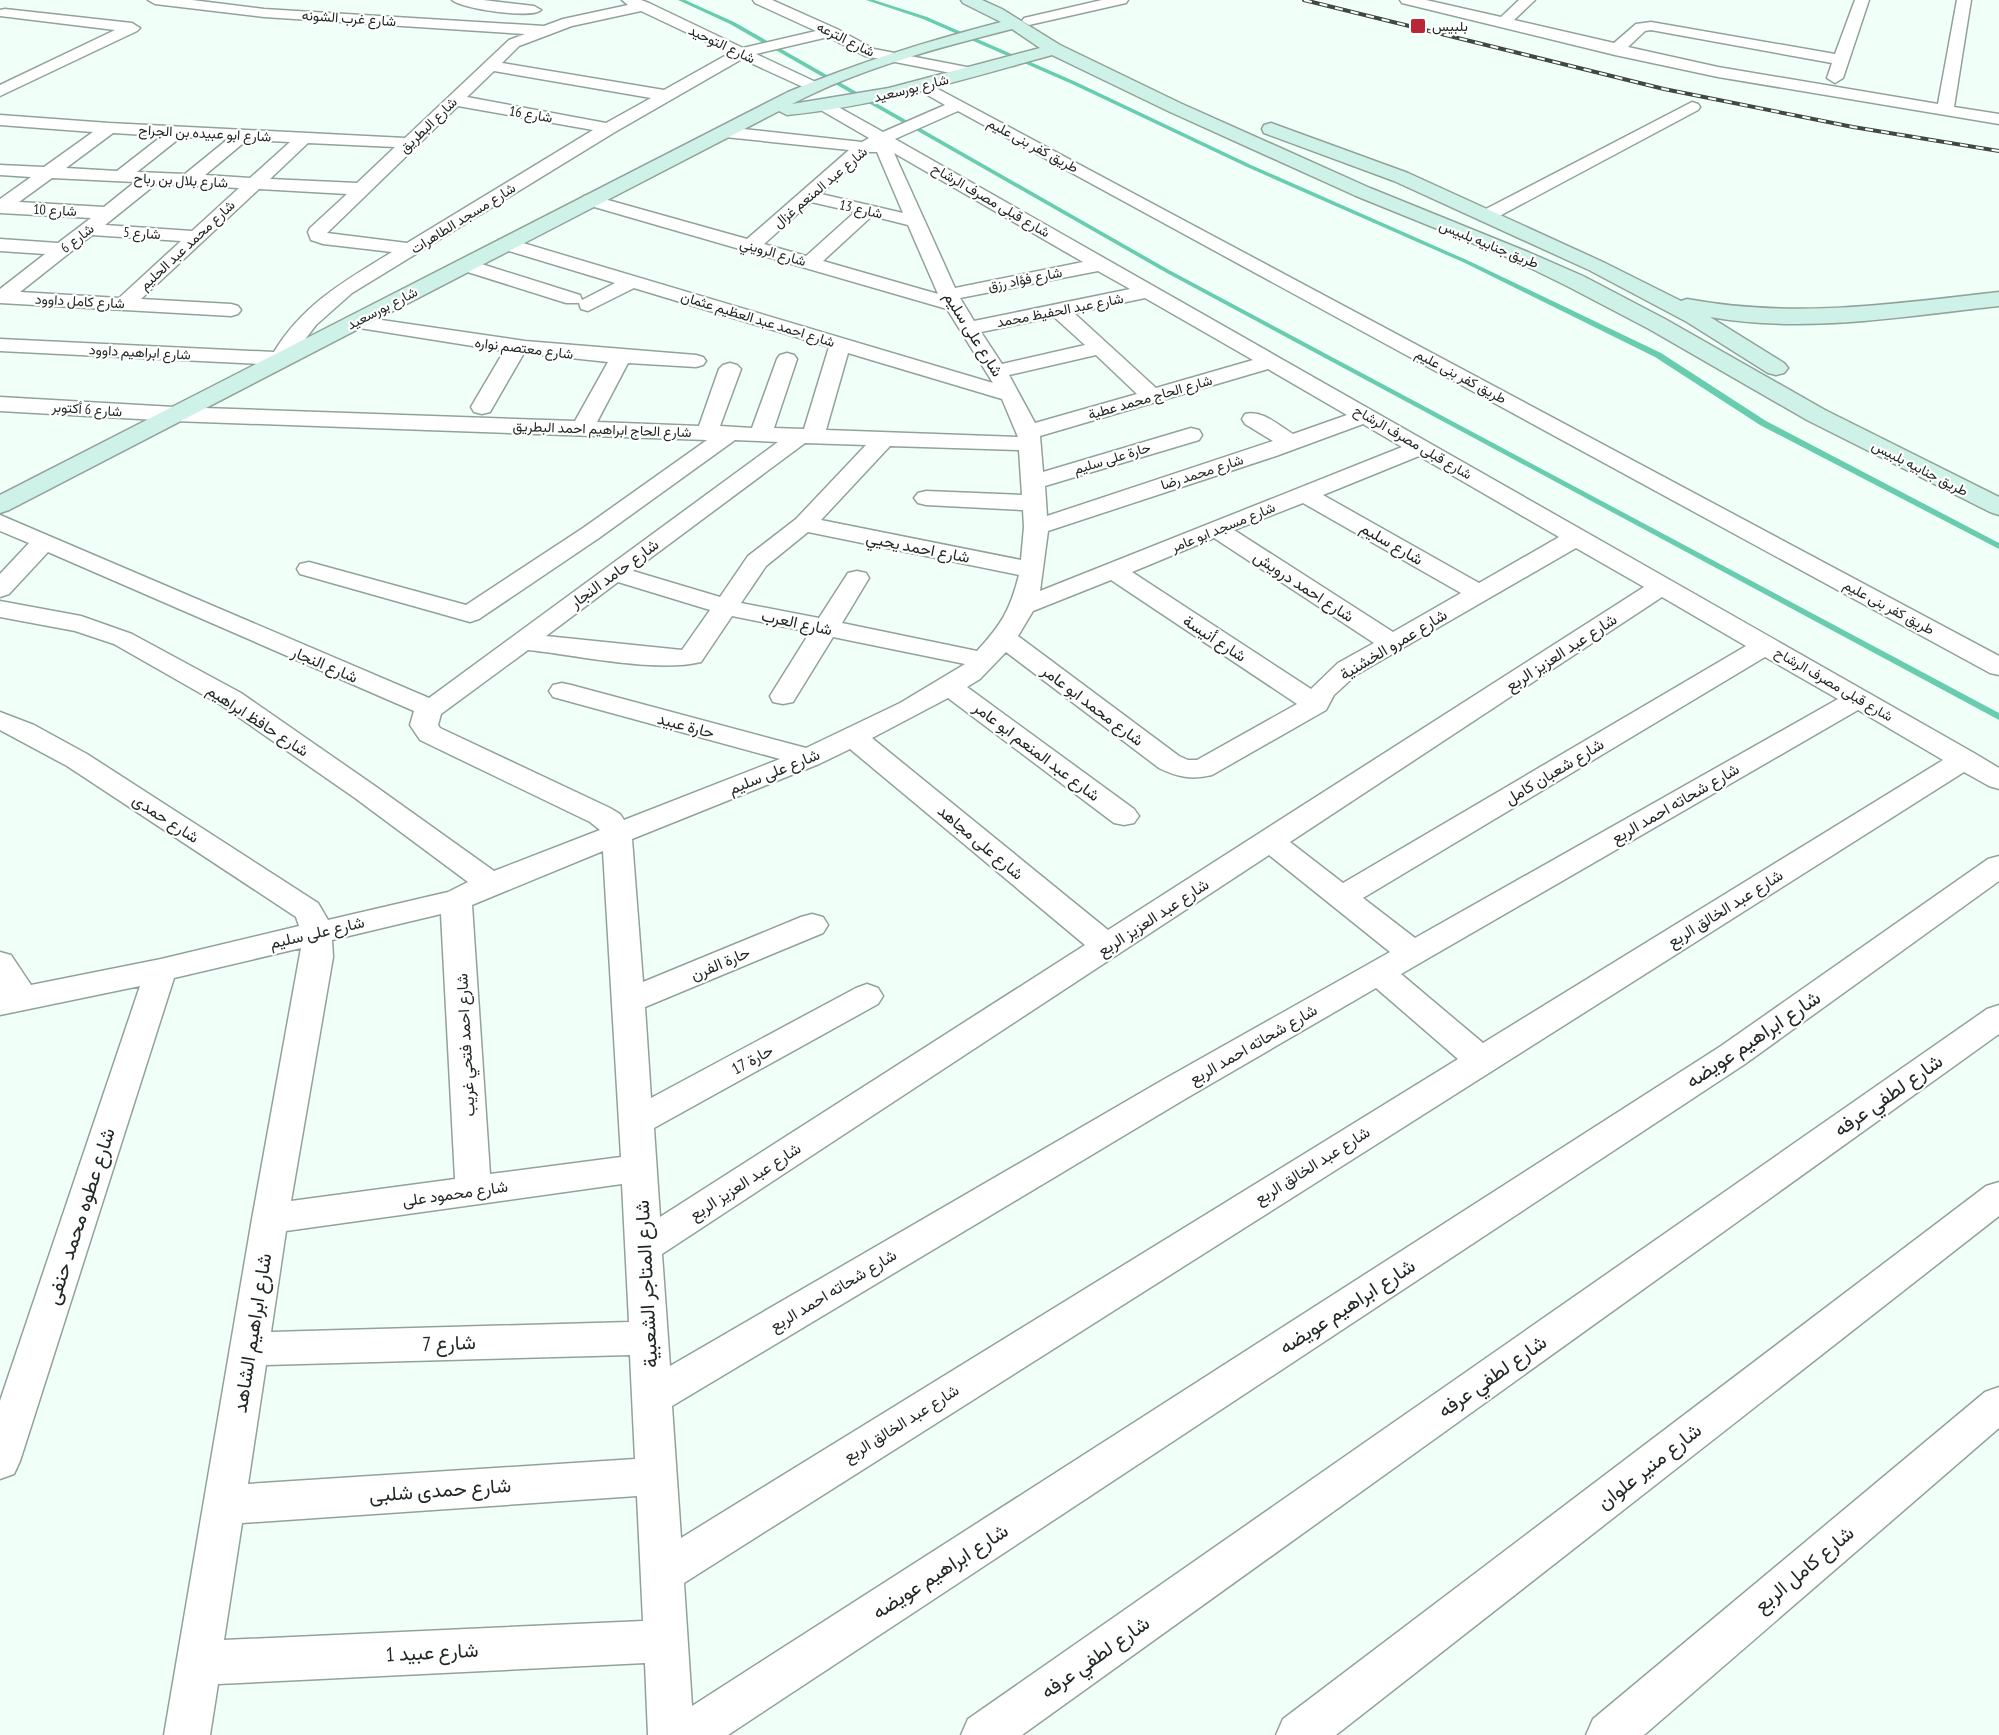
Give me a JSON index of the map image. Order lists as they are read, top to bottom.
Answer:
{
  "streets": {
    "main road": ["شارع بورسعيد", "طريق جنابيه بلبيس"],
    "street": [
      "شارع غرب الشونه",
      "شارع الترعه",
      "شارع التوحيد",
      "شارع 16",
      "شارع البطريق",
      "شارع ابو عبيده بن الجراح",
      "طريق كفر بنى عليم",
      "شارع بلال بن رباح",
      "شارع عبد المنعم غزال",
      "شارع قبلى مصرف الرشاح",
      "شارع 13",
      "شارع 10",
      "شارع مسجد الطاهرات",
      "شارع 5",
      "شارع 6",
      "شارع محمد عبد الحليم",
      "شارع الرويني",
      "شارع فؤاد رزق",
      "شارع كامل داوود",
      "شارع عبد الحفيظ محمد",
      "شارع احمد عبد العظيم عثمان",
      "شارع على سليم",
      "شارع معتصم نواره",
      "شارع ابراهيم داوود",
      "شارع الحاج محمد عطية",
      "شارع 6 أكتوبر",
      "شارع الحاج ابراهيم احمد البطريق",
      "حارة على سليم",
      "شارع محمد رضا",
      "شارع مسجد ابو عامر",
      "شارع سليم",
      "شارع احمد يحيي",
      "شارع حامد النجار",
      "شارع احمد درويش",
      "شارع العرب",
      "شارع أنيسة",
      "شارع عمرو الخشنية",
      "شارع عبد العزيز الربع",
      "شارع النجار",
      "شارع محمد ابو عامر",
      "شارع حافظ ابراهيم",
      "حارة عبيد",
      "شارع عبد المنعم ابو عامر",
      "شارع شعبان كامل",
      "شارع شحاته احمد الربع",
      "شارع حمدى",
      "شارع على مجاهد",
      "شارع عبد الخالق الربع",
      "حارة الفرن",
      "شارع ابراهيم عويضه",
      "شارع احمد فتحي غريب",
      "حارة 17",
      "شارع لطفي عرفه",
      "شارع محمود على",
      "شارع عطوه محمد حنفى",
      "شارع المتاجر الشعبية",
      "شارع ابراهيم الشاهد",
      "شارع 7",
      "شارع منير علوان",
      "شارع حمدى شلبى",
      "شارع كامل الربع",
      "شارع عبيد 1"
    ]
  },
  "crossings": [
    ["شارع غرب الشونه", "شارع البطريق"],
    ["شارع الترعه", "شارع بورسعيد"],
    ["شارع الترعه", "شارع مسجد الطاهرات"],
    ["شارع التوحيد", "شارع بورسعيد"],
    ["شارع التوحيد", "شارع البطريق"],
    ["شارع التوحيد", "شارع قبلى مصرف الرشاح"],
    ["شارع التوحيد", "شارع مسجد الطاهرات"],
    ["شارع بورسعيد", "طريق كفر بنى عليم"],
    ["شارع بورسعيد", "شارع قبلى مصرف الرشاح"],
    ["شارع بورسعيد", "شارع مسجد الطاهرات"],
    ["شارع بورسعيد", "طريق جنابيه بلبيس"],
    ["شارع بورسعيد", "شارع الرويني"],
    ["شارع بورسعيد", "شارع احمد عبد العظيم عثمان"],
    ["شارع بورسعيد", "شارع معتصم نواره"],
    ["شارع بورسعيد", "شارع ابراهيم داوود"],
    ["شارع بورسعيد", "شارع 6 أكتوبر"],
    ["شارع بورسعيد", "شارع الحاج ابراهيم احمد البطريق"],
    ["شارع 16", "شارع البطريق"],
    ["شارع 16", "شارع مسجد الطاهرات"],
    ["شارع البطريق", "شارع ابو عبيده بن الجراح"],
    ["شارع البطريق", "شارع بلال بن رباح"],
    ["شارع البطريق", "شارع مسجد الطاهرات"],
    ["شارع ابو عبيده بن الجراح", "شارع محمد عبد الحليم"],
    ["طريق كفر بنى عليم", "شارع عبد المنعم غزال"],
    ["شارع بلال بن رباح", "شارع 6"],
    ["شارع بلال بن رباح", "شارع محمد عبد الحليم"],
    ["شارع عبد المنعم غزال", "شارع قبلى مصرف الرشاح"],
    ["شارع عبد المنعم غزال", "شارع 13"],
    ["شارع عبد المنعم غزال", "شارع الرويني"],
    ["شارع عبد المنعم غزال", "شارع على سليم"],
    ["شارع قبلى مصرف الرشاح", "شارع فؤاد رزق"],
    ["شارع قبلى مصرف الرشاح", "شارع عبد الحفيظ محمد"],
    ["شارع قبلى مصرف الرشاح", "شارع على سليم"],
    ["شارع قبلى مصرف الرشاح", "شارع الحاج محمد عطية"],
    ["شارع قبلى مصرف الرشاح", "شارع محمد رضا"],
    ["شارع قبلى مصرف الرشاح", "شارع مسجد ابو عامر"],
    ["شارع قبلى مصرف الرشاح", "شارع عمرو الخشنية"],
    ["شارع قبلى مصرف الرشاح", "شارع عبد العزيز الربع"],
    ["شارع قبلى مصرف الرشاح", "شارع شعبان كامل"],
    ["شارع قبلى مصرف الرشاح", "شارع شحاته احمد الربع"],
    ["شارع قبلى مصرف الرشاح", "شارع عبد الخالق الربع"],
    ["شارع 13", "شارع على سليم"],
    ["شارع 10", "شارع 6"],
    ["شارع مسجد الطاهرات", "شارع ابراهيم داوود"],
    ["شارع 5", "شارع 6"],
    ["شارع 5", "شارع محمد عبد الحليم"],
    ["شارع 6", "شارع كامل داوود"],
    ["شارع محمد عبد الحليم", "شارع كامل داوود"],
    ["شارع الرويني", "شارع فؤاد رزق"],
    ["شارع الرويني", "شارع على سليم"],
    ["شارع فؤاد رزق", "شارع على سليم"],
    ["شارع عبد الحفيظ محمد", "شارع على سليم"],
    ["شارع احمد عبد العظيم عثمان", "شارع على سليم"],
    ["شارع على سليم", "شارع الحاج محمد عطية"],
    ["شارع على سليم", "شارع الحاج ابراهيم احمد البطريق"],
    ["شارع على سليم", "حارة على سليم"],
    ["شارع على سليم", "شارع محمد رضا"],
    ["شارع على سليم", "شارع مسجد ابو عامر"],
    ["شارع على سليم", "شارع احمد يحيي"],
    ["شارع على سليم", "شارع العرب"],
    ["شارع على سليم", "شارع محمد ابو عامر"],
    ["شارع على سليم", "شارع حافظ ابراهيم"],
    ["شارع على سليم", "حارة عبيد"],
    ["شارع على سليم", "شارع عبد المنعم ابو عامر"],
    ["شارع على سليم", "شارع حمدى"],
    ["شارع على سليم", "شارع على مجاهد"],
    ["شارع على سليم", "شارع احمد فتحي غريب"],
    ["شارع على سليم", "شارع عطوه محمد حنفى"],
    ["شارع على سليم", "شارع المتاجر الشعبية"],
    ["شارع على سليم", "شارع ابراهيم الشاهد"],
    ["شارع الحاج محمد عطية", "شارع الحاج ابراهيم احمد البطريق"],
    ["شارع 6 أكتوبر", "شارع الحاج ابراهيم احمد البطريق"],
    ["شارع الحاج ابراهيم احمد البطريق", "شارع حامد النجار"],
    ["حارة على سليم", "شارع محمد رضا"],
    ["شارع مسجد ابو عامر", "شارع سليم"],
    ["شارع مسجد ابو عامر", "شارع احمد درويش"],
    ["شارع مسجد ابو عامر", "شارع أنيسة"],
    ["شارع سليم", "شارع عمرو الخشنية"],
    ["شارع حامد النجار", "شارع العرب"],
    ["شارع حامد النجار", "شارع النجار"],
    ["شارع احمد درويش", "شارع عمرو الخشنية"],
    ["شارع أنيسة", "شارع عمرو الخشنية"],
    ["شارع عمرو الخشنية", "شارع محمد ابو عامر"],
    ["شارع عبد العزيز الربع", "شارع على مجاهد"],
    ["شارع عبد العزيز الربع", "شارع المتاجر الشعبية"],
    ["شارع شحاته احمد الربع", "شارع المتاجر الشعبية"],
    ["شارع حمدى", "شارع ابراهيم الشاهد"],
    ["شارع عبد الخالق الربع", "شارع المتاجر الشعبية"],
    ["حارة الفرن", "شارع المتاجر الشعبية"],
    ["شارع احمد فتحي غريب", "شارع محمود على"],
    ["حارة 17", "شارع المتاجر الشعبية"],
    ["شارع محمود على", "شارع المتاجر الشعبية"],
    ["شارع محمود على", "شارع ابراهيم الشاهد"],
    ["شارع المتاجر الشعبية", "شارع 7"],
    ["شارع المتاجر الشعبية", "شارع حمدى شلبى"],
    ["شارع المتاجر الشعبية", "شارع عبيد 1"],
    ["شارع ابراهيم الشاهد", "شارع 7"],
    ["شارع ابراهيم الشاهد", "شارع حمدى شلبى"],
    ["شارع ابراهيم الشاهد", "شارع عبيد 1"]
  ],
  "places": {
    "transit": ["بلبيس"]
  }
}
